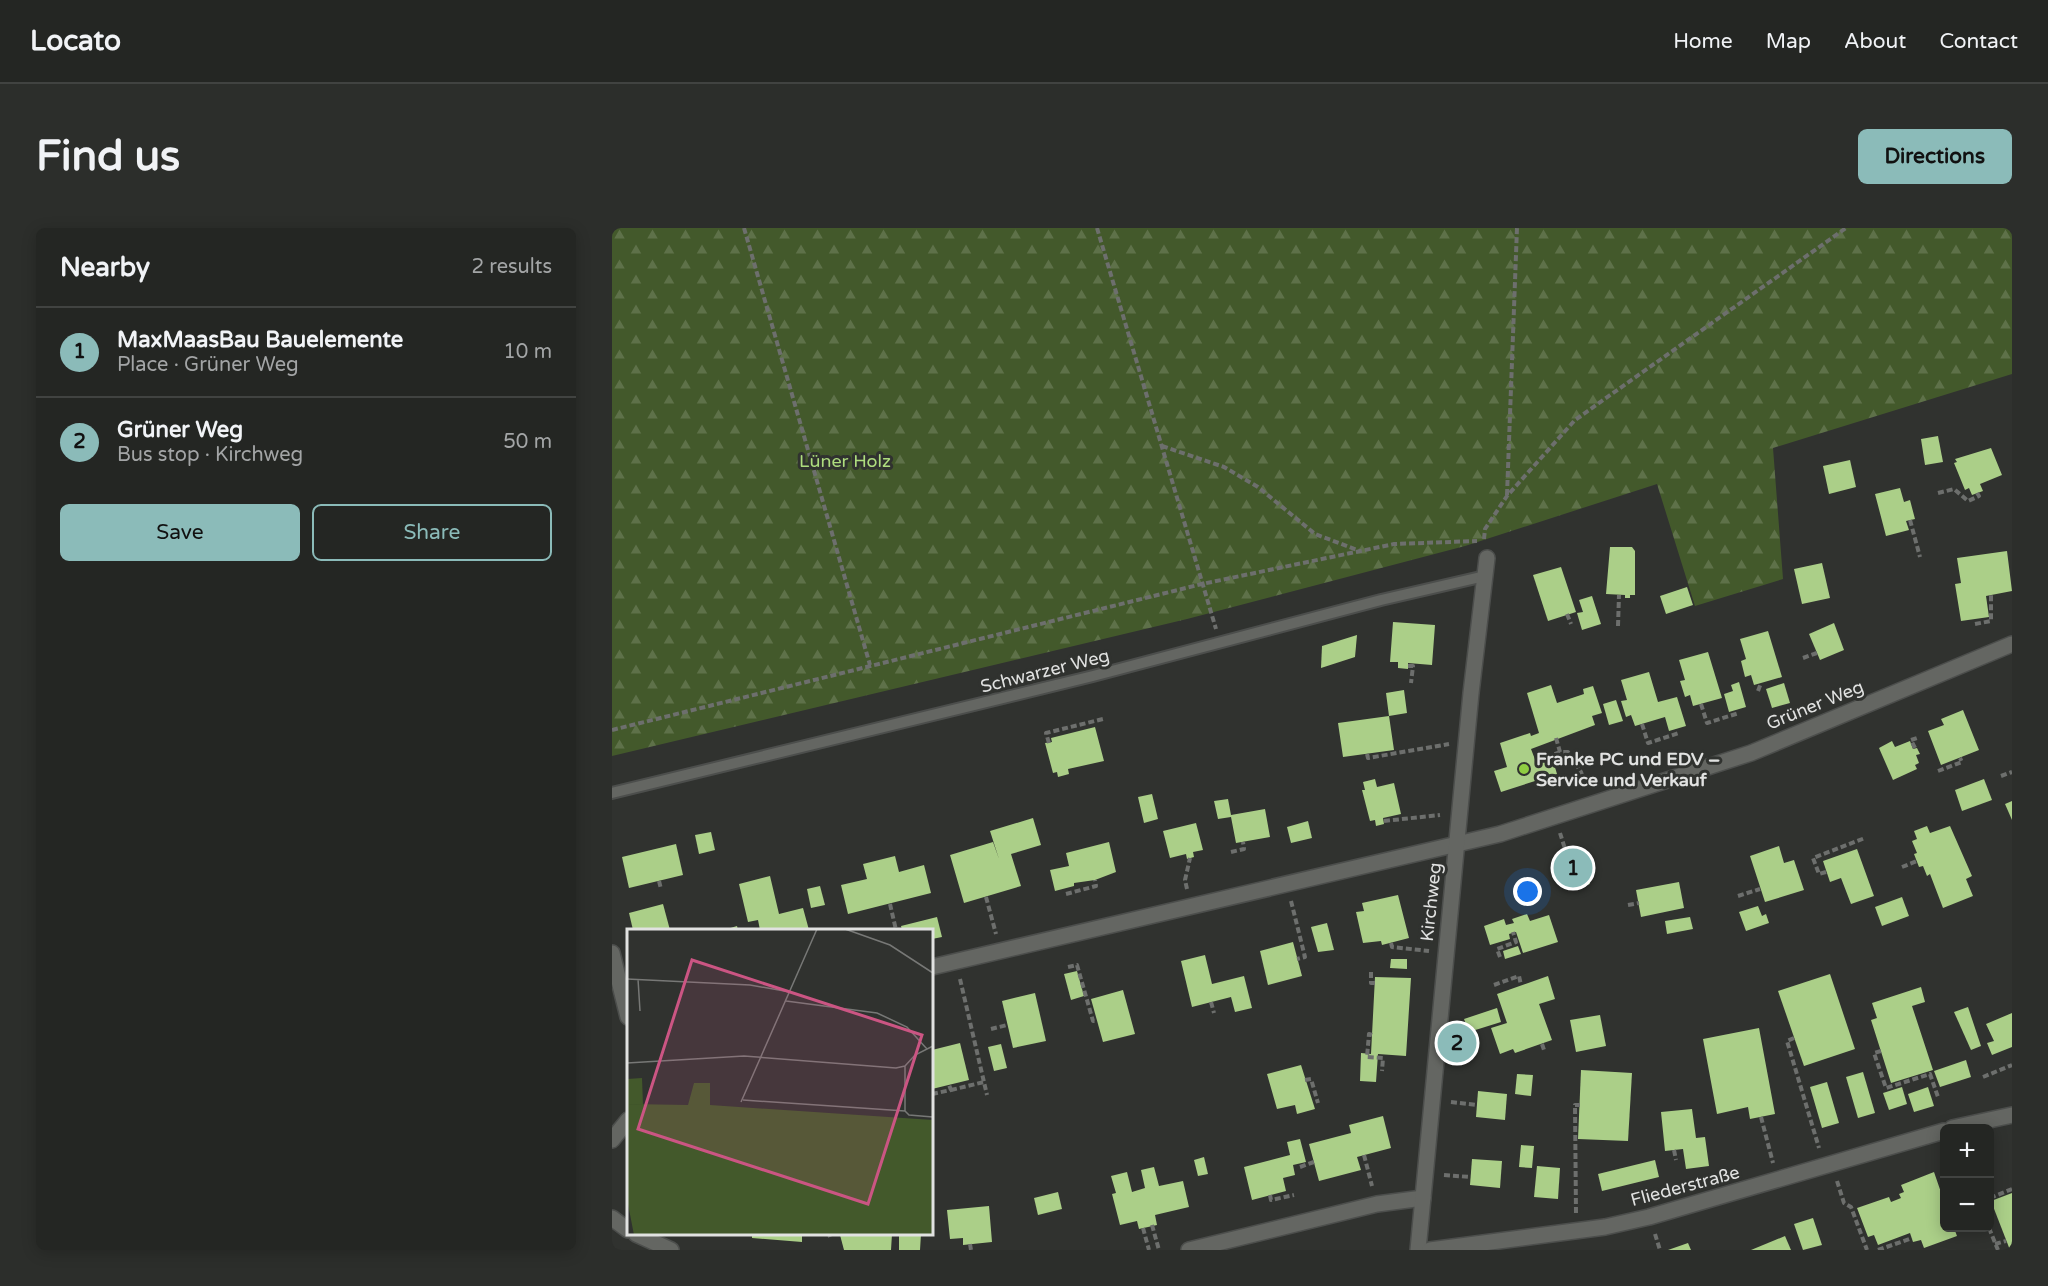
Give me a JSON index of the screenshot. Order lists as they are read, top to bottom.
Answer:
{
  "streets": {
    "street": ["Grüner Weg", "Kirchweg", "Fliederstraße"],
    "lane": ["Schwarzer Weg"]
  },
  "crossings": [
    ["Schwarzer Weg", "Kirchweg"],
    ["Grüner Weg", "Kirchweg"]
  ],
  "parks": ["Lüner Holz"],
  "places": ["Franke PC und EDV – Service und Verkauf"],
  "page": {
    "header": "Locato",
    "nav": [
      "Home",
      "Map",
      "About",
      "Contact"
    ],
    "buttons": [
      "Directions",
      ["Save", "Share"]
    ],
    "title": "Find us",
    "heading": ["Nearby", "2 results"],
    "list": [
      {
        "mark": "1",
        "name": "MaxMaasBau Bauelemente",
        "note": "Place · Grüner Weg",
        "value": "10 m"
      },
      {
        "mark": "2",
        "name": "Grüner Weg",
        "note": "Bus stop · Kirchweg",
        "value": "50 m"
      }
    ],
    "pins": ["1", "2"],
    "map_buttons": ["+", "−"]
  }
}
